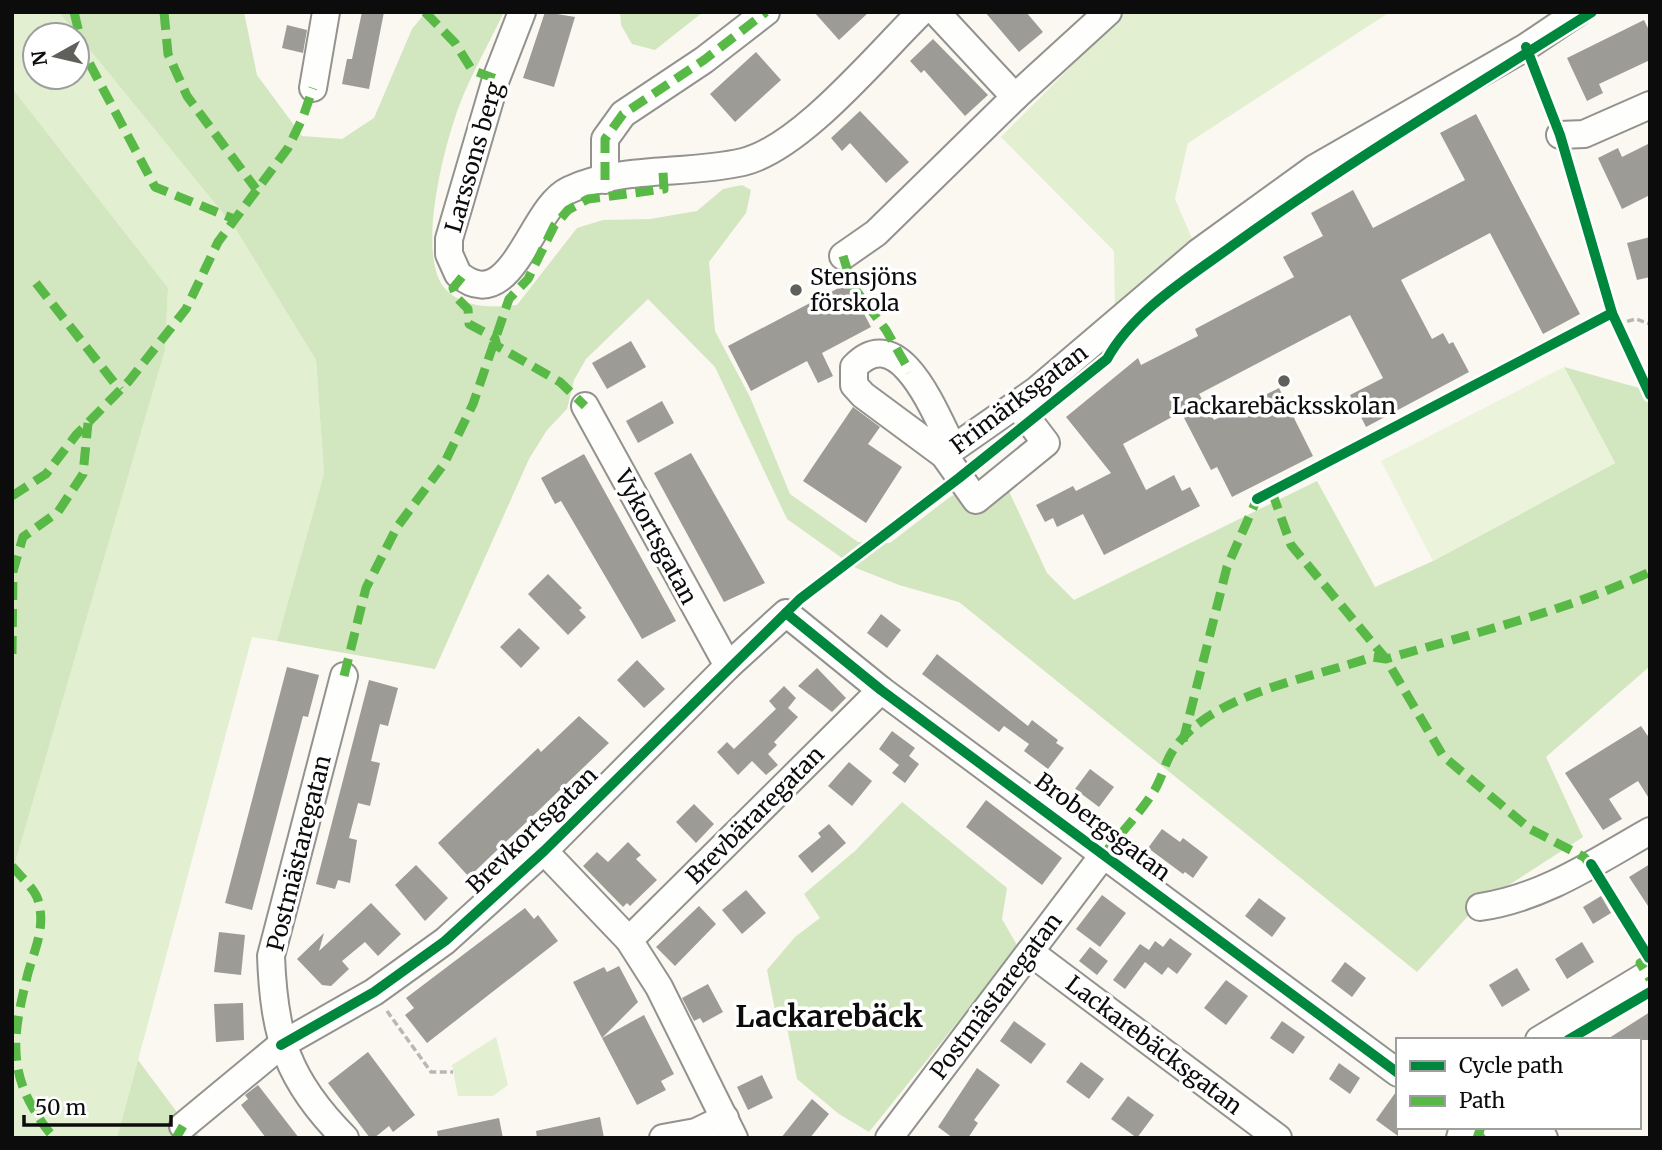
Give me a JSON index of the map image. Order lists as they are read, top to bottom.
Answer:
{
  "streets": {
    "street": [
      "Larssons berg",
      "Frimärksgatan",
      "Vykortsgatan",
      "Brevbäraregatan",
      "Brobergsgatan",
      "Brevkortsgatan",
      "Postmästaregatan",
      "Lackarebäcksgatan"
    ]
  },
  "crossings": [
    ["Vykortsgatan", "Brevkortsgatan"],
    ["Brevbäraregatan", "Brobergsgatan"],
    ["Brobergsgatan", "Brevkortsgatan"],
    ["Brobergsgatan", "Postmästaregatan"],
    ["Brevkortsgatan", "Postmästaregatan"],
    ["Postmästaregatan", "Lackarebäcksgatan"]
  ],
  "districts": ["Lackarebäck"],
  "places": ["Stensjöns förskola", "Lackarebäcksskolan"],
  "legend": ["Cycle path", "Path"],
  "scale_bar": "50 m",
  "north": "left"
}
